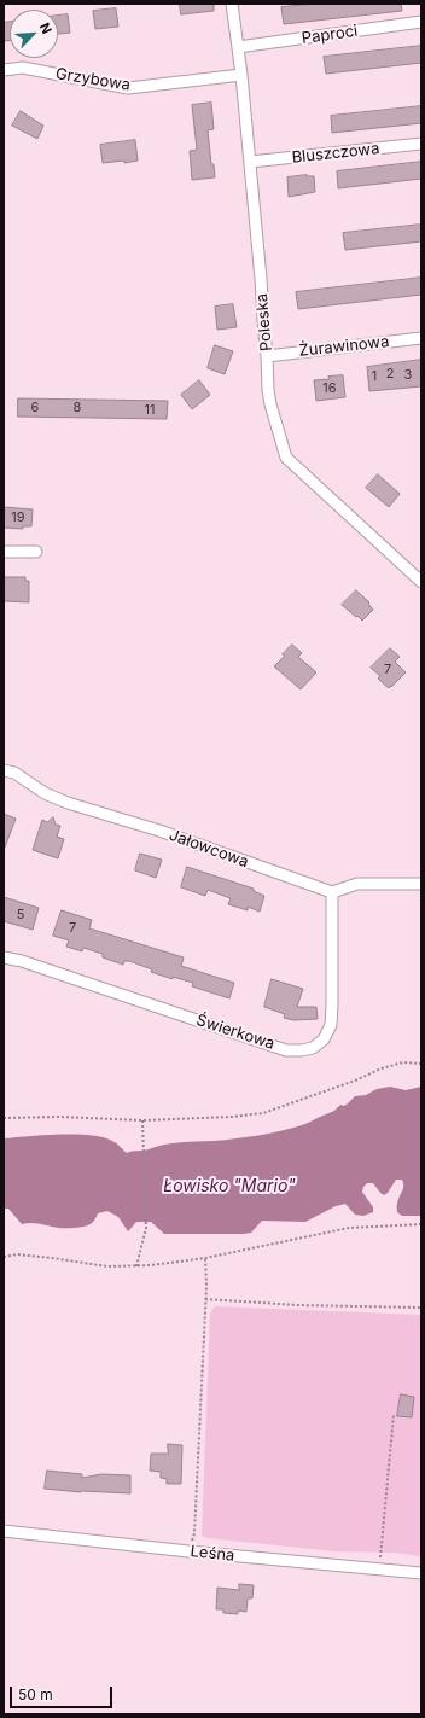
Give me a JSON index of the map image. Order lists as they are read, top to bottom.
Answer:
{
  "streets": {
    "street": [
      "Paproci",
      "Grzybowa",
      "Bluszczowa",
      "Poleska",
      "Żurawinowa",
      "Jałowcowa",
      "Świerkowa",
      "Leśna"
    ]
  },
  "crossings": [
    ["Paproci", "Poleska"],
    ["Grzybowa", "Poleska"],
    ["Bluszczowa", "Poleska"],
    ["Poleska", "Żurawinowa"],
    ["Jałowcowa", "Świerkowa"]
  ],
  "water": ["Łowisko \"Mario\""],
  "house_numbers": [
    "2",
    "3",
    "1",
    "16",
    "6",
    "8",
    "11",
    "19",
    "7",
    "5",
    "7"
  ],
  "scale_bar": "50 m",
  "north": "top right"
}
